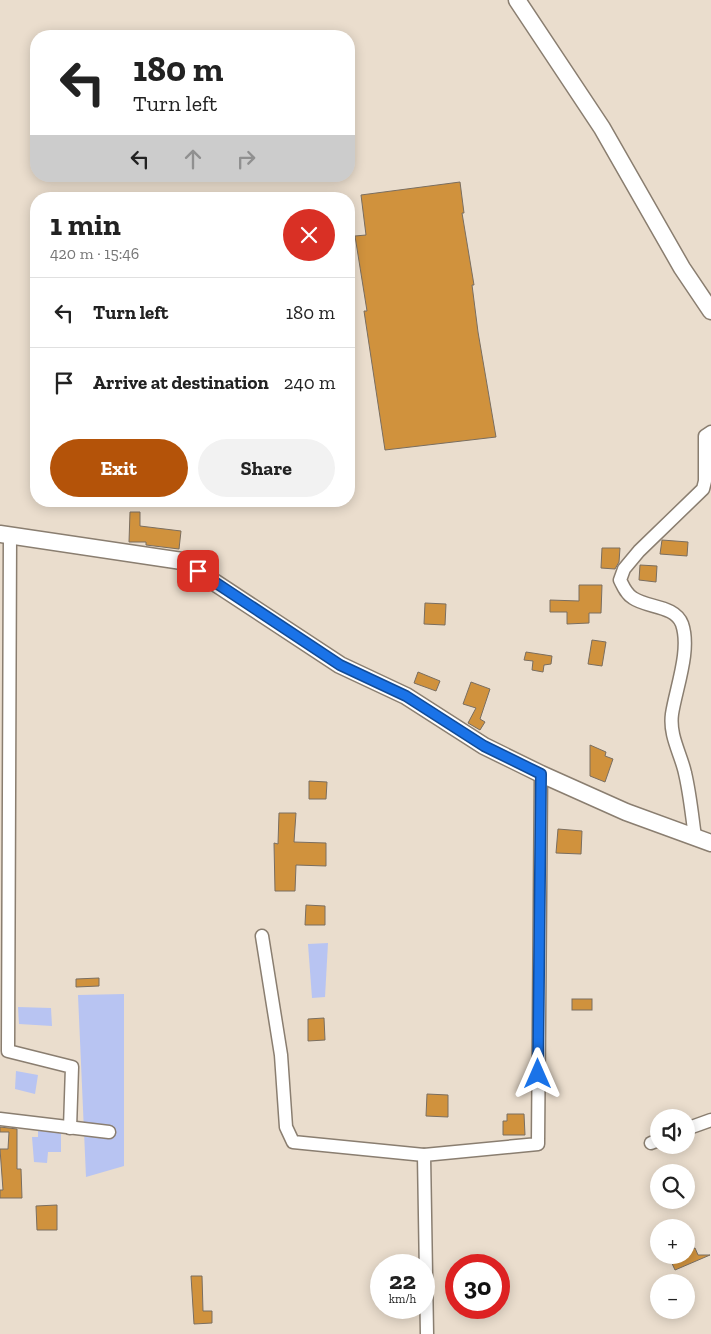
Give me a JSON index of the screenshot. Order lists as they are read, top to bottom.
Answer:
{
  "page": {
    "turn": ["180 m", "Turn left"],
    "heading": ["1 min", "420 m · 15:46"],
    "list": [
      {
        "name": "Turn left",
        "value": "180 m"
      },
      {
        "name": "Arrive at destination",
        "value": "240 m"
      }
    ],
    "buttons": ["Exit", "Share"],
    "map_buttons": ["+", "−"],
    "speed": "22 km/h",
    "limit": "30"
  }
}
